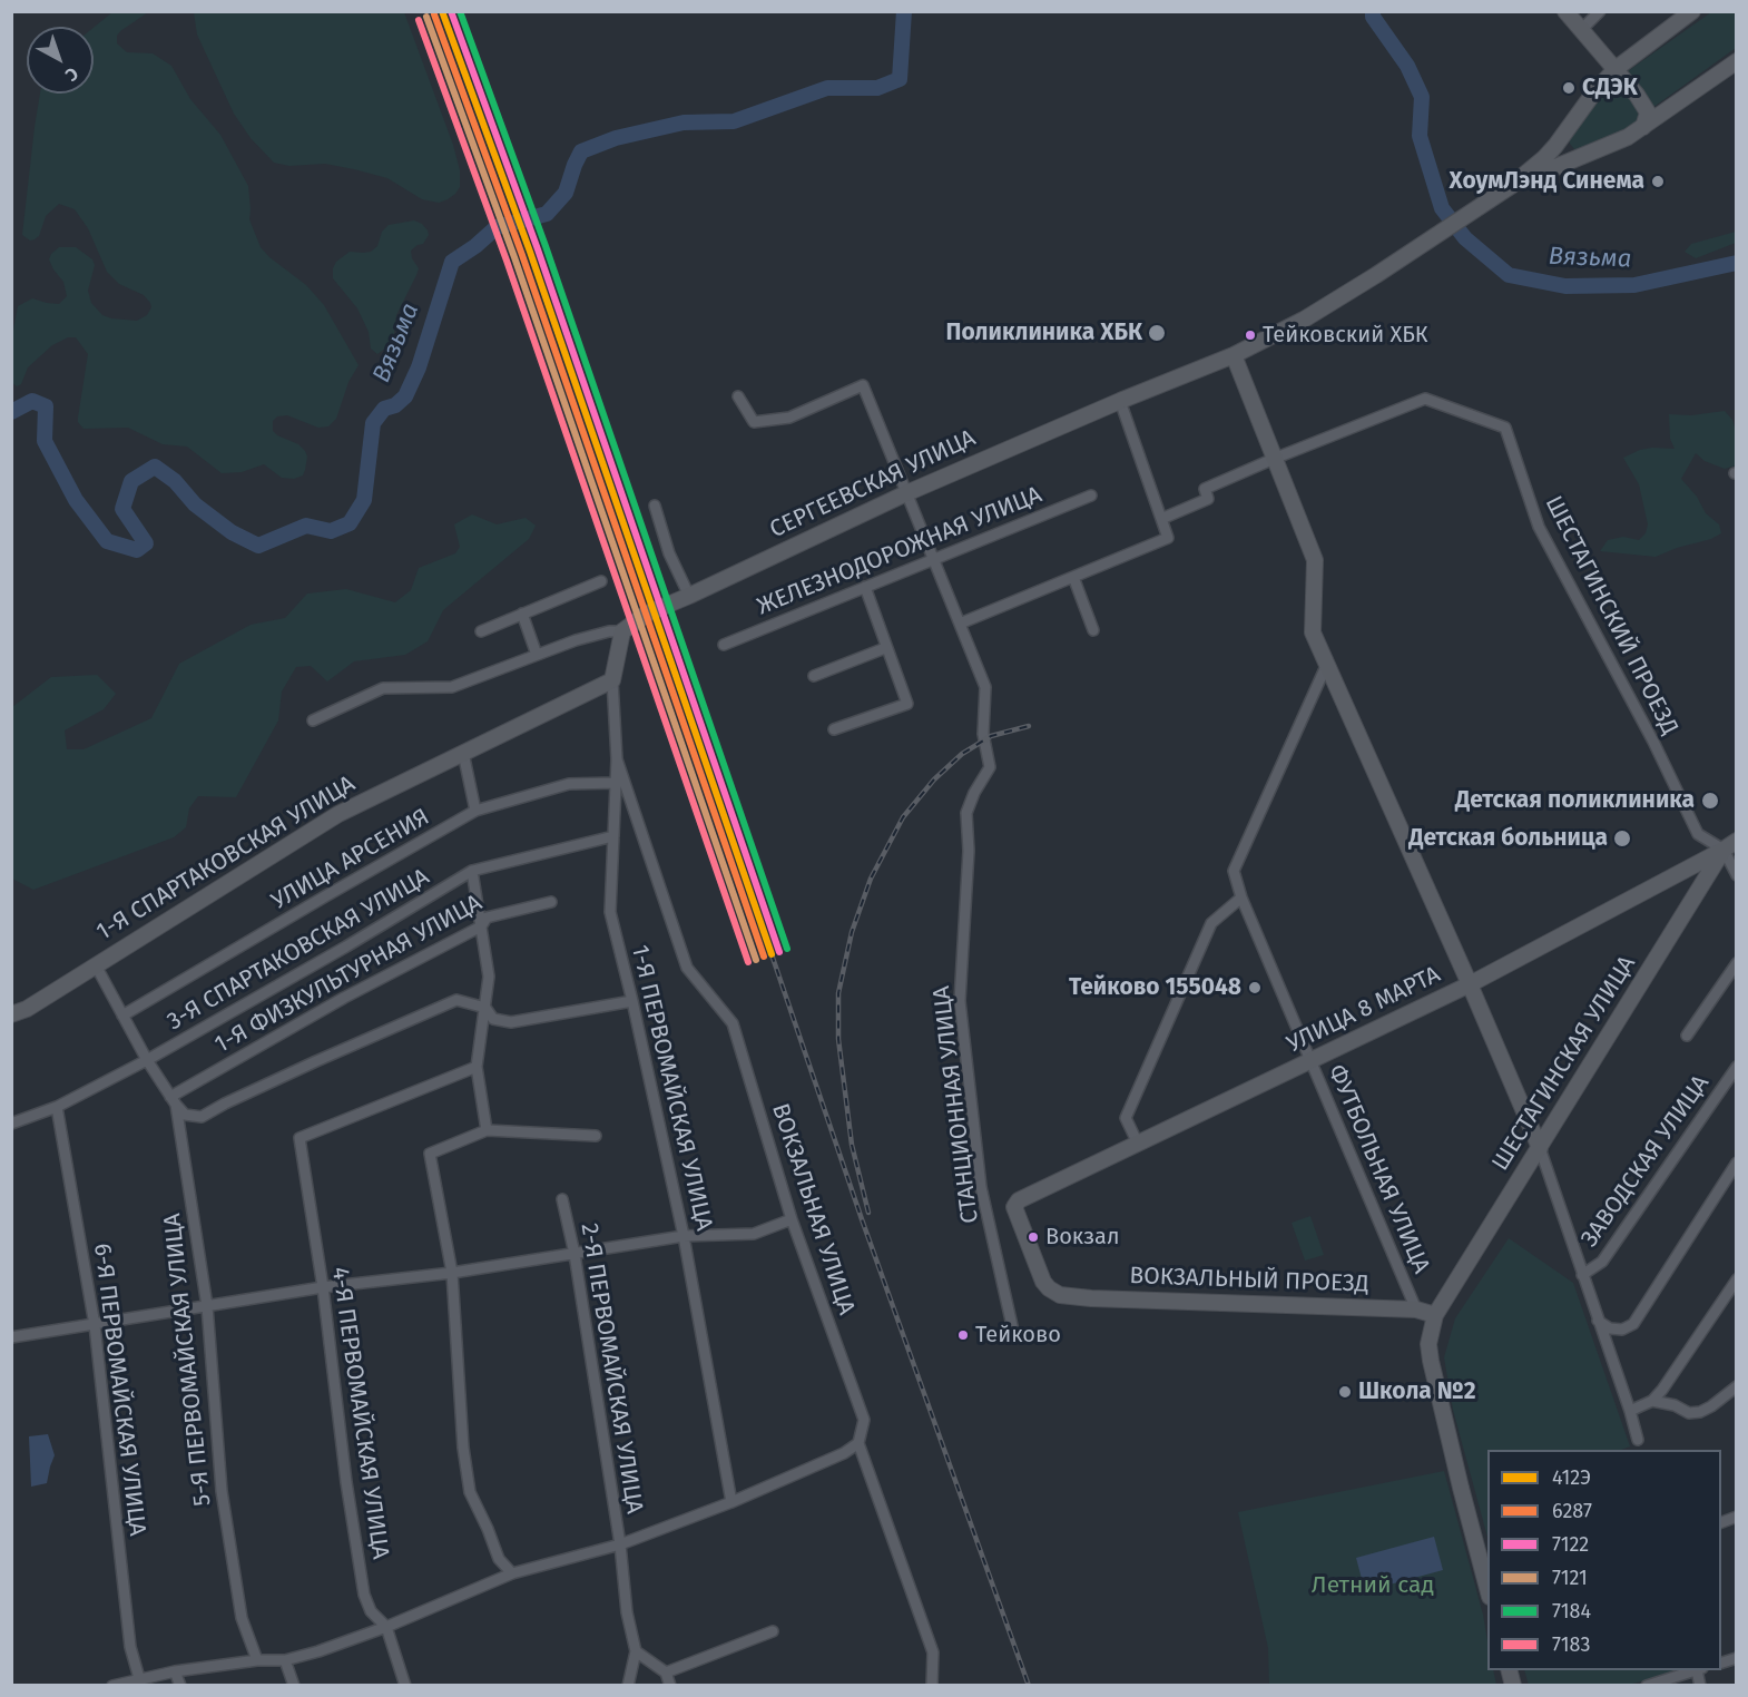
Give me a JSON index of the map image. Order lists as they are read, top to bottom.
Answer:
{
  "streets": {
    "street": [
      "СЕРГЕЕВСКАЯ УЛИЦА",
      "ЖЕЛЕЗНОДОРОЖНАЯ УЛИЦА",
      "ШЕСТАГИНСКИЙ ПРОЕЗД",
      "1-Я СПАРТАКОВСКАЯ УЛИЦА",
      "УЛИЦА АРСЕНИЯ",
      "3-Я СПАРТАКОВСКАЯ УЛИЦА",
      "1-Я ФИЗКУЛЬТУРНАЯ УЛИЦА",
      "УЛИЦА 8 МАРТА",
      "ШЕСТАГИНСКАЯ УЛИЦА",
      "1-Я ПЕРВОМАЙСКАЯ УЛИЦА",
      "СТАНЦИОННАЯ УЛИЦА",
      "ЗАВОДСКАЯ УЛИЦА",
      "ФУТБОЛЬНАЯ УЛИЦА",
      "ВОКЗАЛЬНАЯ УЛИЦА",
      "ВОКЗАЛЬНЫЙ ПРОЕЗД",
      "5-Я ПЕРВОМАЙСКАЯ УЛИЦА",
      "2-Я ПЕРВОМАЙСКАЯ УЛИЦА",
      "6-Я ПЕРВОМАЙСКАЯ УЛИЦА",
      "4-Я ПЕРВОМАЙСКАЯ УЛИЦА"
    ]
  },
  "crossings": [
    ["СЕРГЕЕВСКАЯ УЛИЦА", "СТАНЦИОННАЯ УЛИЦА"],
    ["ЖЕЛЕЗНОДОРОЖНАЯ УЛИЦА", "СТАНЦИОННАЯ УЛИЦА"],
    ["ШЕСТАГИНСКИЙ ПРОЕЗД", "УЛИЦА 8 МАРТА"],
    ["ШЕСТАГИНСКИЙ ПРОЕЗД", "ШЕСТАГИНСКАЯ УЛИЦА"],
    ["1-Я СПАРТАКОВСКАЯ УЛИЦА", "1-Я ПЕРВОМАЙСКАЯ УЛИЦА"],
    ["1-Я СПАРТАКОВСКАЯ УЛИЦА", "5-Я ПЕРВОМАЙСКАЯ УЛИЦА"],
    ["УЛИЦА АРСЕНИЯ", "1-Я ПЕРВОМАЙСКАЯ УЛИЦА"],
    ["УЛИЦА АРСЕНИЯ", "5-Я ПЕРВОМАЙСКАЯ УЛИЦА"],
    ["3-Я СПАРТАКОВСКАЯ УЛИЦА", "1-Я ПЕРВОМАЙСКАЯ УЛИЦА"],
    ["3-Я СПАРТАКОВСКАЯ УЛИЦА", "5-Я ПЕРВОМАЙСКАЯ УЛИЦА"],
    ["3-Я СПАРТАКОВСКАЯ УЛИЦА", "6-Я ПЕРВОМАЙСКАЯ УЛИЦА"],
    ["1-Я ФИЗКУЛЬТУРНАЯ УЛИЦА", "5-Я ПЕРВОМАЙСКАЯ УЛИЦА"],
    ["УЛИЦА 8 МАРТА", "ШЕСТАГИНСКАЯ УЛИЦА"],
    ["УЛИЦА 8 МАРТА", "ФУТБОЛЬНАЯ УЛИЦА"],
    ["УЛИЦА 8 МАРТА", "ВОКЗАЛЬНЫЙ ПРОЕЗД"],
    ["ШЕСТАГИНСКАЯ УЛИЦА", "ВОКЗАЛЬНЫЙ ПРОЕЗД"],
    ["1-Я ПЕРВОМАЙСКАЯ УЛИЦА", "ВОКЗАЛЬНАЯ УЛИЦА"],
    ["ФУТБОЛЬНАЯ УЛИЦА", "ВОКЗАЛЬНЫЙ ПРОЕЗД"]
  ],
  "water": ["Вязьма"],
  "parks": ["Летний сад"],
  "places": [
    "СДЭК",
    "ХоумЛэнд Синема",
    "Поликлиника ХБК",
    "Тейковский ХБК",
    "Детская поликлиника",
    "Детская больница",
    "Тейково 155048",
    "Вокзал",
    "Тейково",
    "Школа №2"
  ],
  "lines": [
    "transit line 412Э",
    "transit line 7122",
    "transit line 7184",
    "transit line 6287",
    "transit line 7121",
    "transit line 7183"
  ],
  "legend": [
    "412Э",
    "6287",
    "7122",
    "7121",
    "7184",
    "7183"
  ],
  "north": "bottom right"
}
